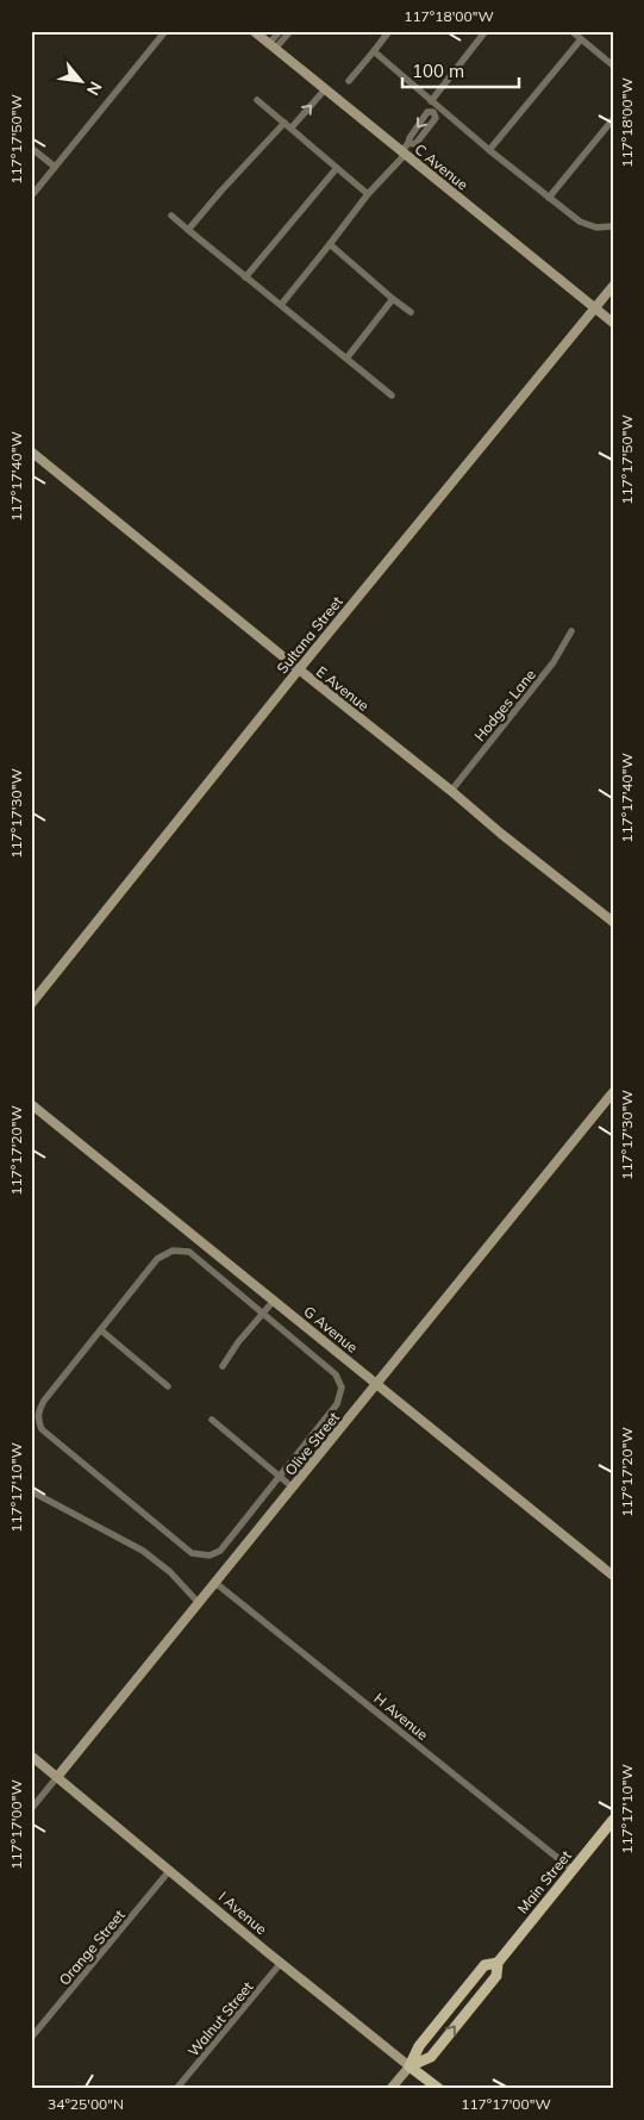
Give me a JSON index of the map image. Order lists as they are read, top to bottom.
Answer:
{
  "streets": {
    "main road": ["Main Street", "I Avenue"],
    "street": [
      "C Avenue",
      "Sultana Street",
      "E Avenue",
      "Hodges Lane",
      "G Avenue",
      "Olive Street",
      "H Avenue",
      "Orange Street",
      "Walnut Street"
    ]
  },
  "crossings": [
    ["C Avenue", "Sultana Street"],
    ["Sultana Street", "E Avenue"],
    ["E Avenue", "Hodges Lane"],
    ["G Avenue", "Olive Street"],
    ["Olive Street", "H Avenue"],
    ["Olive Street", "I Avenue"],
    ["H Avenue", "Main Street"],
    ["Main Street", "I Avenue"],
    ["I Avenue", "Orange Street"],
    ["I Avenue", "Walnut Street"]
  ],
  "scale_bar": "100 m",
  "north": "bottom right",
  "coordinates": [
    "117°18'00\"W",
    "117°17'50\"W",
    "117°17'40\"W",
    "117°17'30\"W",
    "117°17'20\"W",
    "117°17'10\"W",
    "117°17'00\"W",
    "34°25'00\"N"
  ]
}
